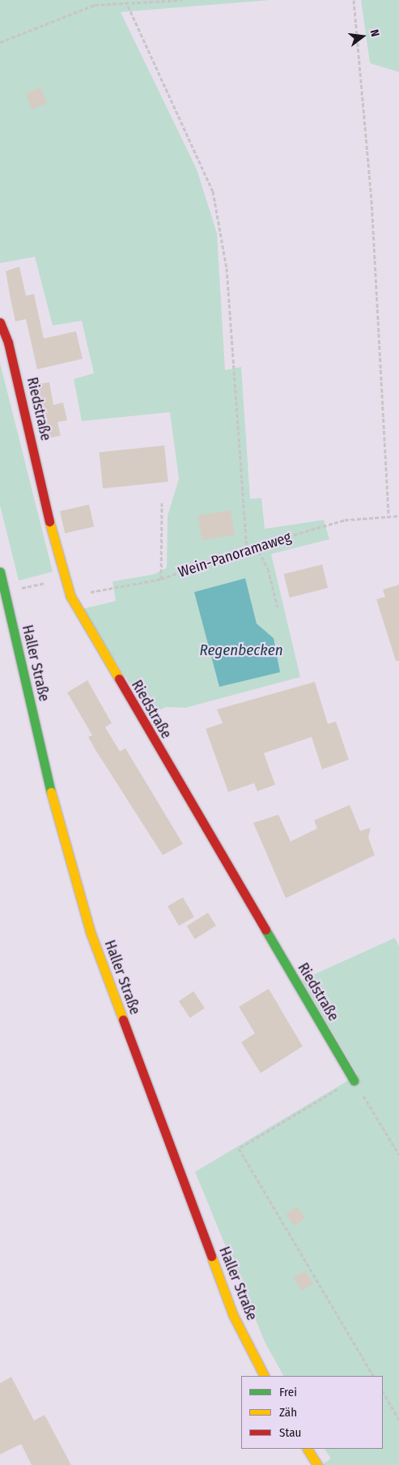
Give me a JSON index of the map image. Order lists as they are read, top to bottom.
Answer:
{
  "streets": {
    "main road": ["Riedstraße", "Haller Straße"],
    "path": ["Wein-Panoramaweg"]
  },
  "crossings": [
    ["Riedstraße", "Wein-Panoramaweg"]
  ],
  "water": ["Regenbecken"],
  "legend": ["Frei", "Zäh", "Stau"],
  "north": "right"
}
